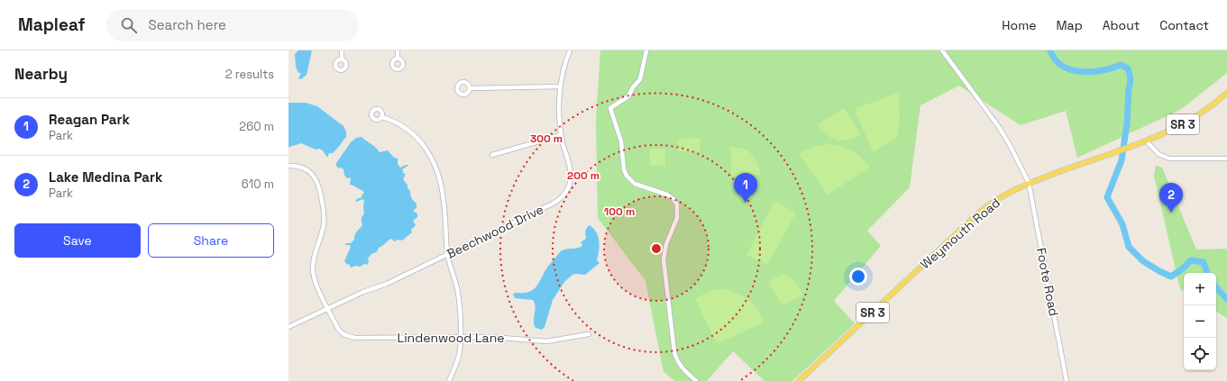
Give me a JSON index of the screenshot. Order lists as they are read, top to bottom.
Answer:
{
  "streets": {
    "main road": ["SR 3", "Weymouth Road"],
    "street": ["Beechwood Drive", "Foote Road", "Lindenwood Lane"]
  },
  "crossings": [
    ["Beechwood Drive", "Lindenwood Lane"],
    ["Weymouth Road", "Foote Road"]
  ],
  "page": {
    "header": "Mapleaf",
    "search": "Search here",
    "nav": [
      "Home",
      "Map",
      "About",
      "Contact"
    ],
    "heading": ["Nearby", "2 results"],
    "list": [
      {
        "mark": "1",
        "name": "Reagan Park",
        "note": "Park",
        "value": "260 m"
      },
      {
        "mark": "2",
        "name": "Lake Medina Park",
        "note": "Park",
        "value": "610 m"
      }
    ],
    "pins": ["1", "2"],
    "buttons": ["Save", "Share"],
    "map_buttons": ["+", "−"]
  },
  "rings": ["300 m", "200 m", "100 m"]
}
